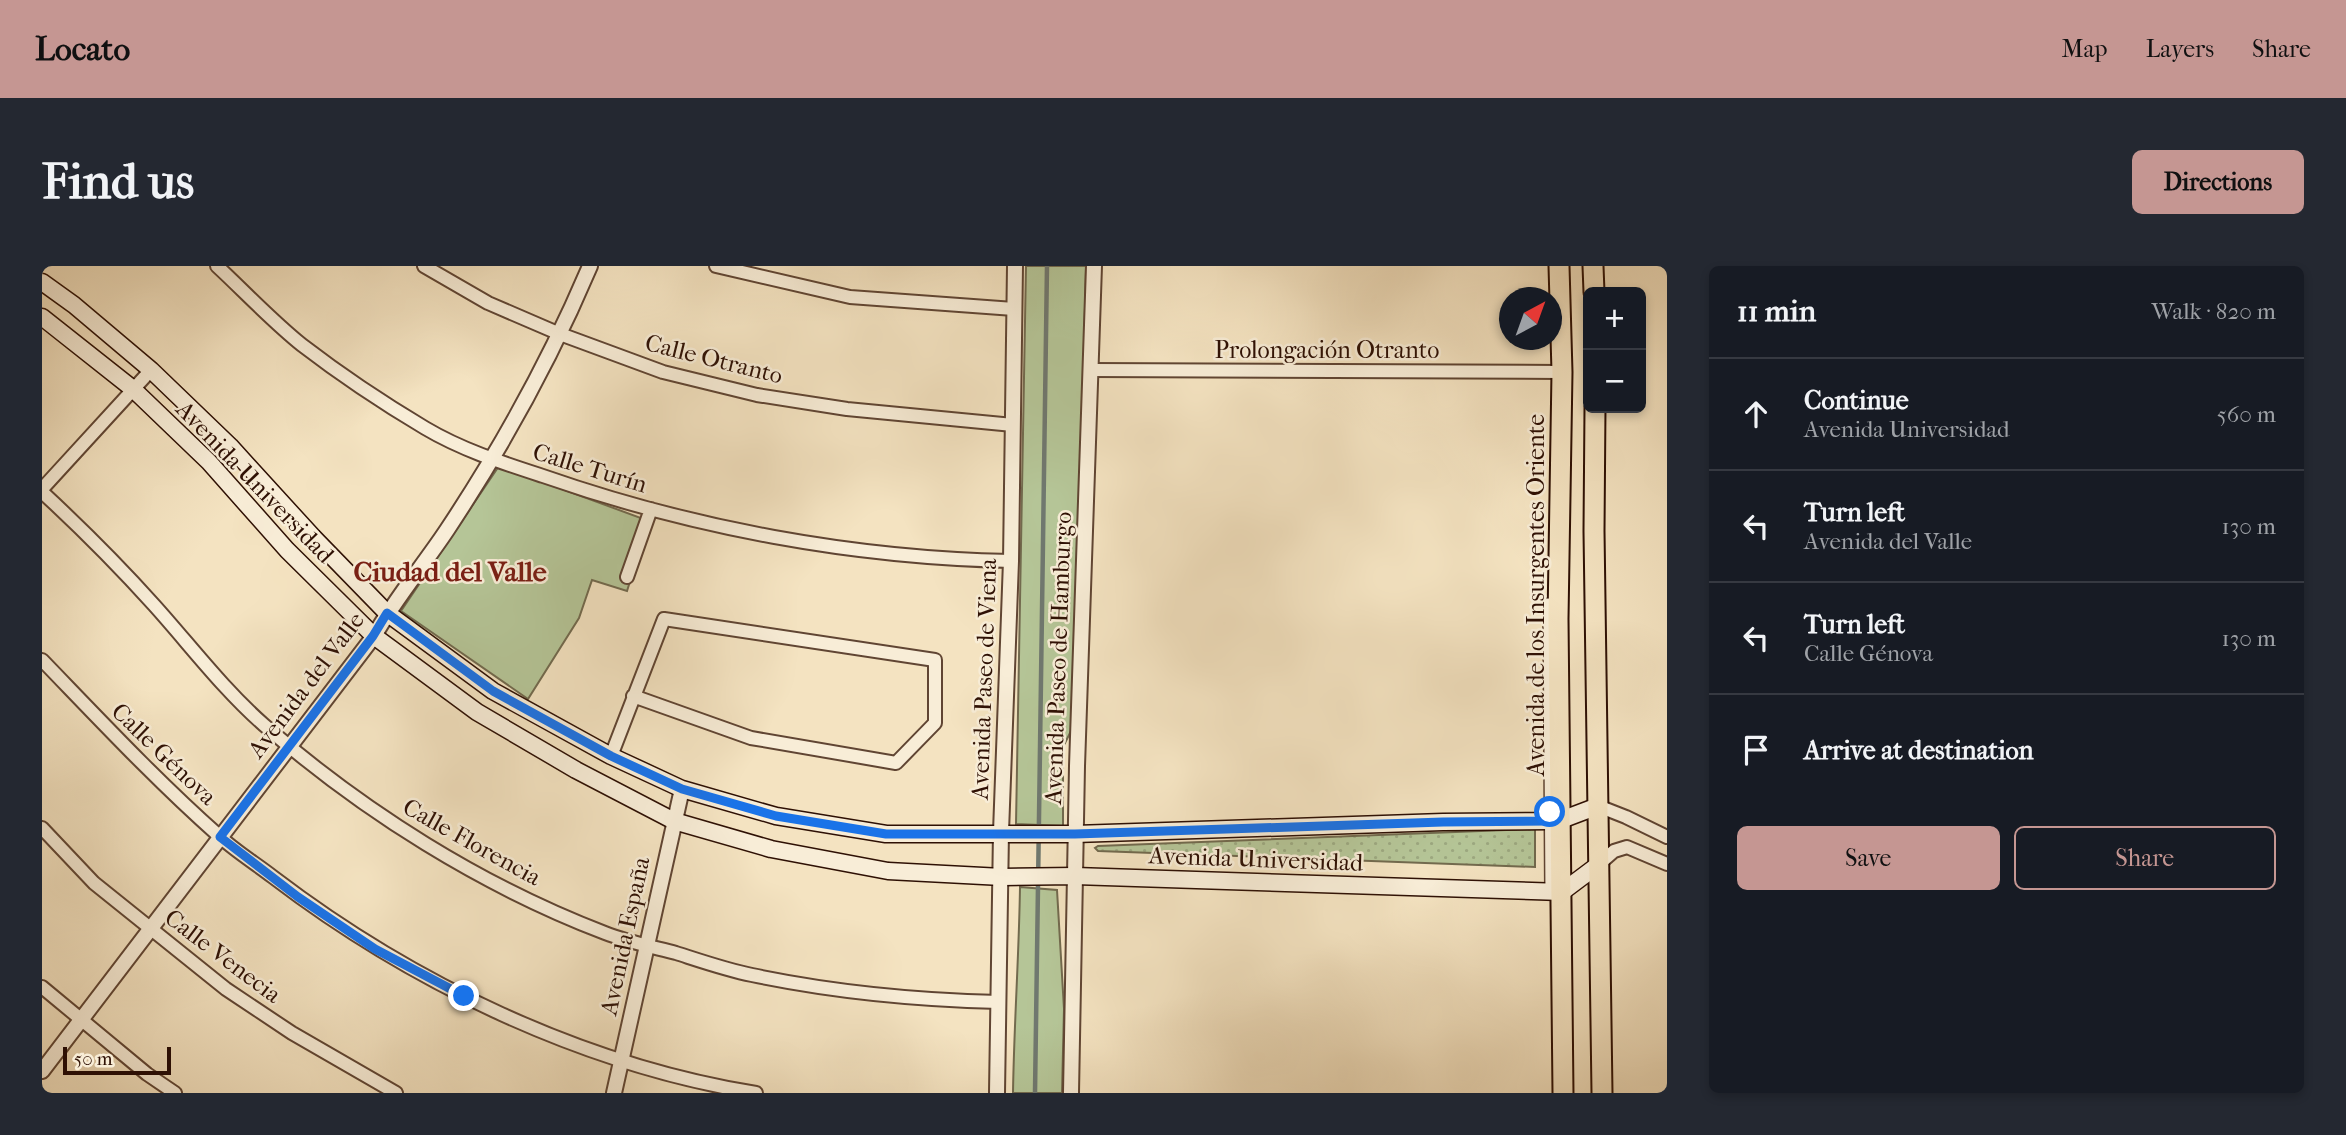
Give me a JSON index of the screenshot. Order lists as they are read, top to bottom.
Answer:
{
  "streets": {
    "highway": ["Avenida de los Insurgentes Oriente"],
    "main road": ["Avenida Universidad"],
    "street": [
      "Prolongación Otranto",
      "Calle Otranto",
      "Calle Turín",
      "Avenida Paseo de Hamburgo",
      "Avenida Paseo de Viena",
      "Avenida del Valle",
      "Calle Génova",
      "Calle Florencia",
      "Avenida España",
      "Calle Venecia"
    ]
  },
  "crossings": [
    ["Prolongación Otranto", "Avenida de los Insurgentes Oriente"],
    ["Prolongación Otranto", "Avenida Paseo de Hamburgo"],
    ["Calle Otranto", "Avenida Paseo de Viena"],
    ["Calle Otranto", "Avenida del Valle"],
    ["Calle Turín", "Avenida Paseo de Viena"],
    ["Calle Turín", "Avenida del Valle"],
    ["Avenida Universidad", "Avenida de los Insurgentes Oriente"],
    ["Avenida Universidad", "Avenida Paseo de Hamburgo"],
    ["Avenida Universidad", "Avenida Paseo de Viena"],
    ["Avenida Universidad", "Avenida del Valle"],
    ["Avenida Universidad", "Avenida España"],
    ["Avenida Paseo de Viena", "Calle Florencia"],
    ["Avenida del Valle", "Calle Génova"],
    ["Avenida del Valle", "Calle Florencia"],
    ["Avenida del Valle", "Calle Venecia"],
    ["Calle Génova", "Avenida España"],
    ["Calle Florencia", "Avenida España"]
  ],
  "districts": ["Ciudad del Valle"],
  "scale_bar": "50 m",
  "north": "top right",
  "page": {
    "header": "Locato",
    "nav": ["Map", "Layers", "Share"],
    "buttons": [
      "Directions",
      ["Save", "Share"]
    ],
    "title": "Find us",
    "heading": ["11 min", "Walk · 820 m"],
    "map_buttons": ["+", "−"],
    "list": [
      ["Continue", "Avenida Universidad", "560 m"],
      ["Turn left", "Avenida del Valle", "130 m"],
      ["Turn left", "Calle Génova", "130 m"],
      "Arrive at destination"
    ],
    "scale": "50 m"
  }
}
